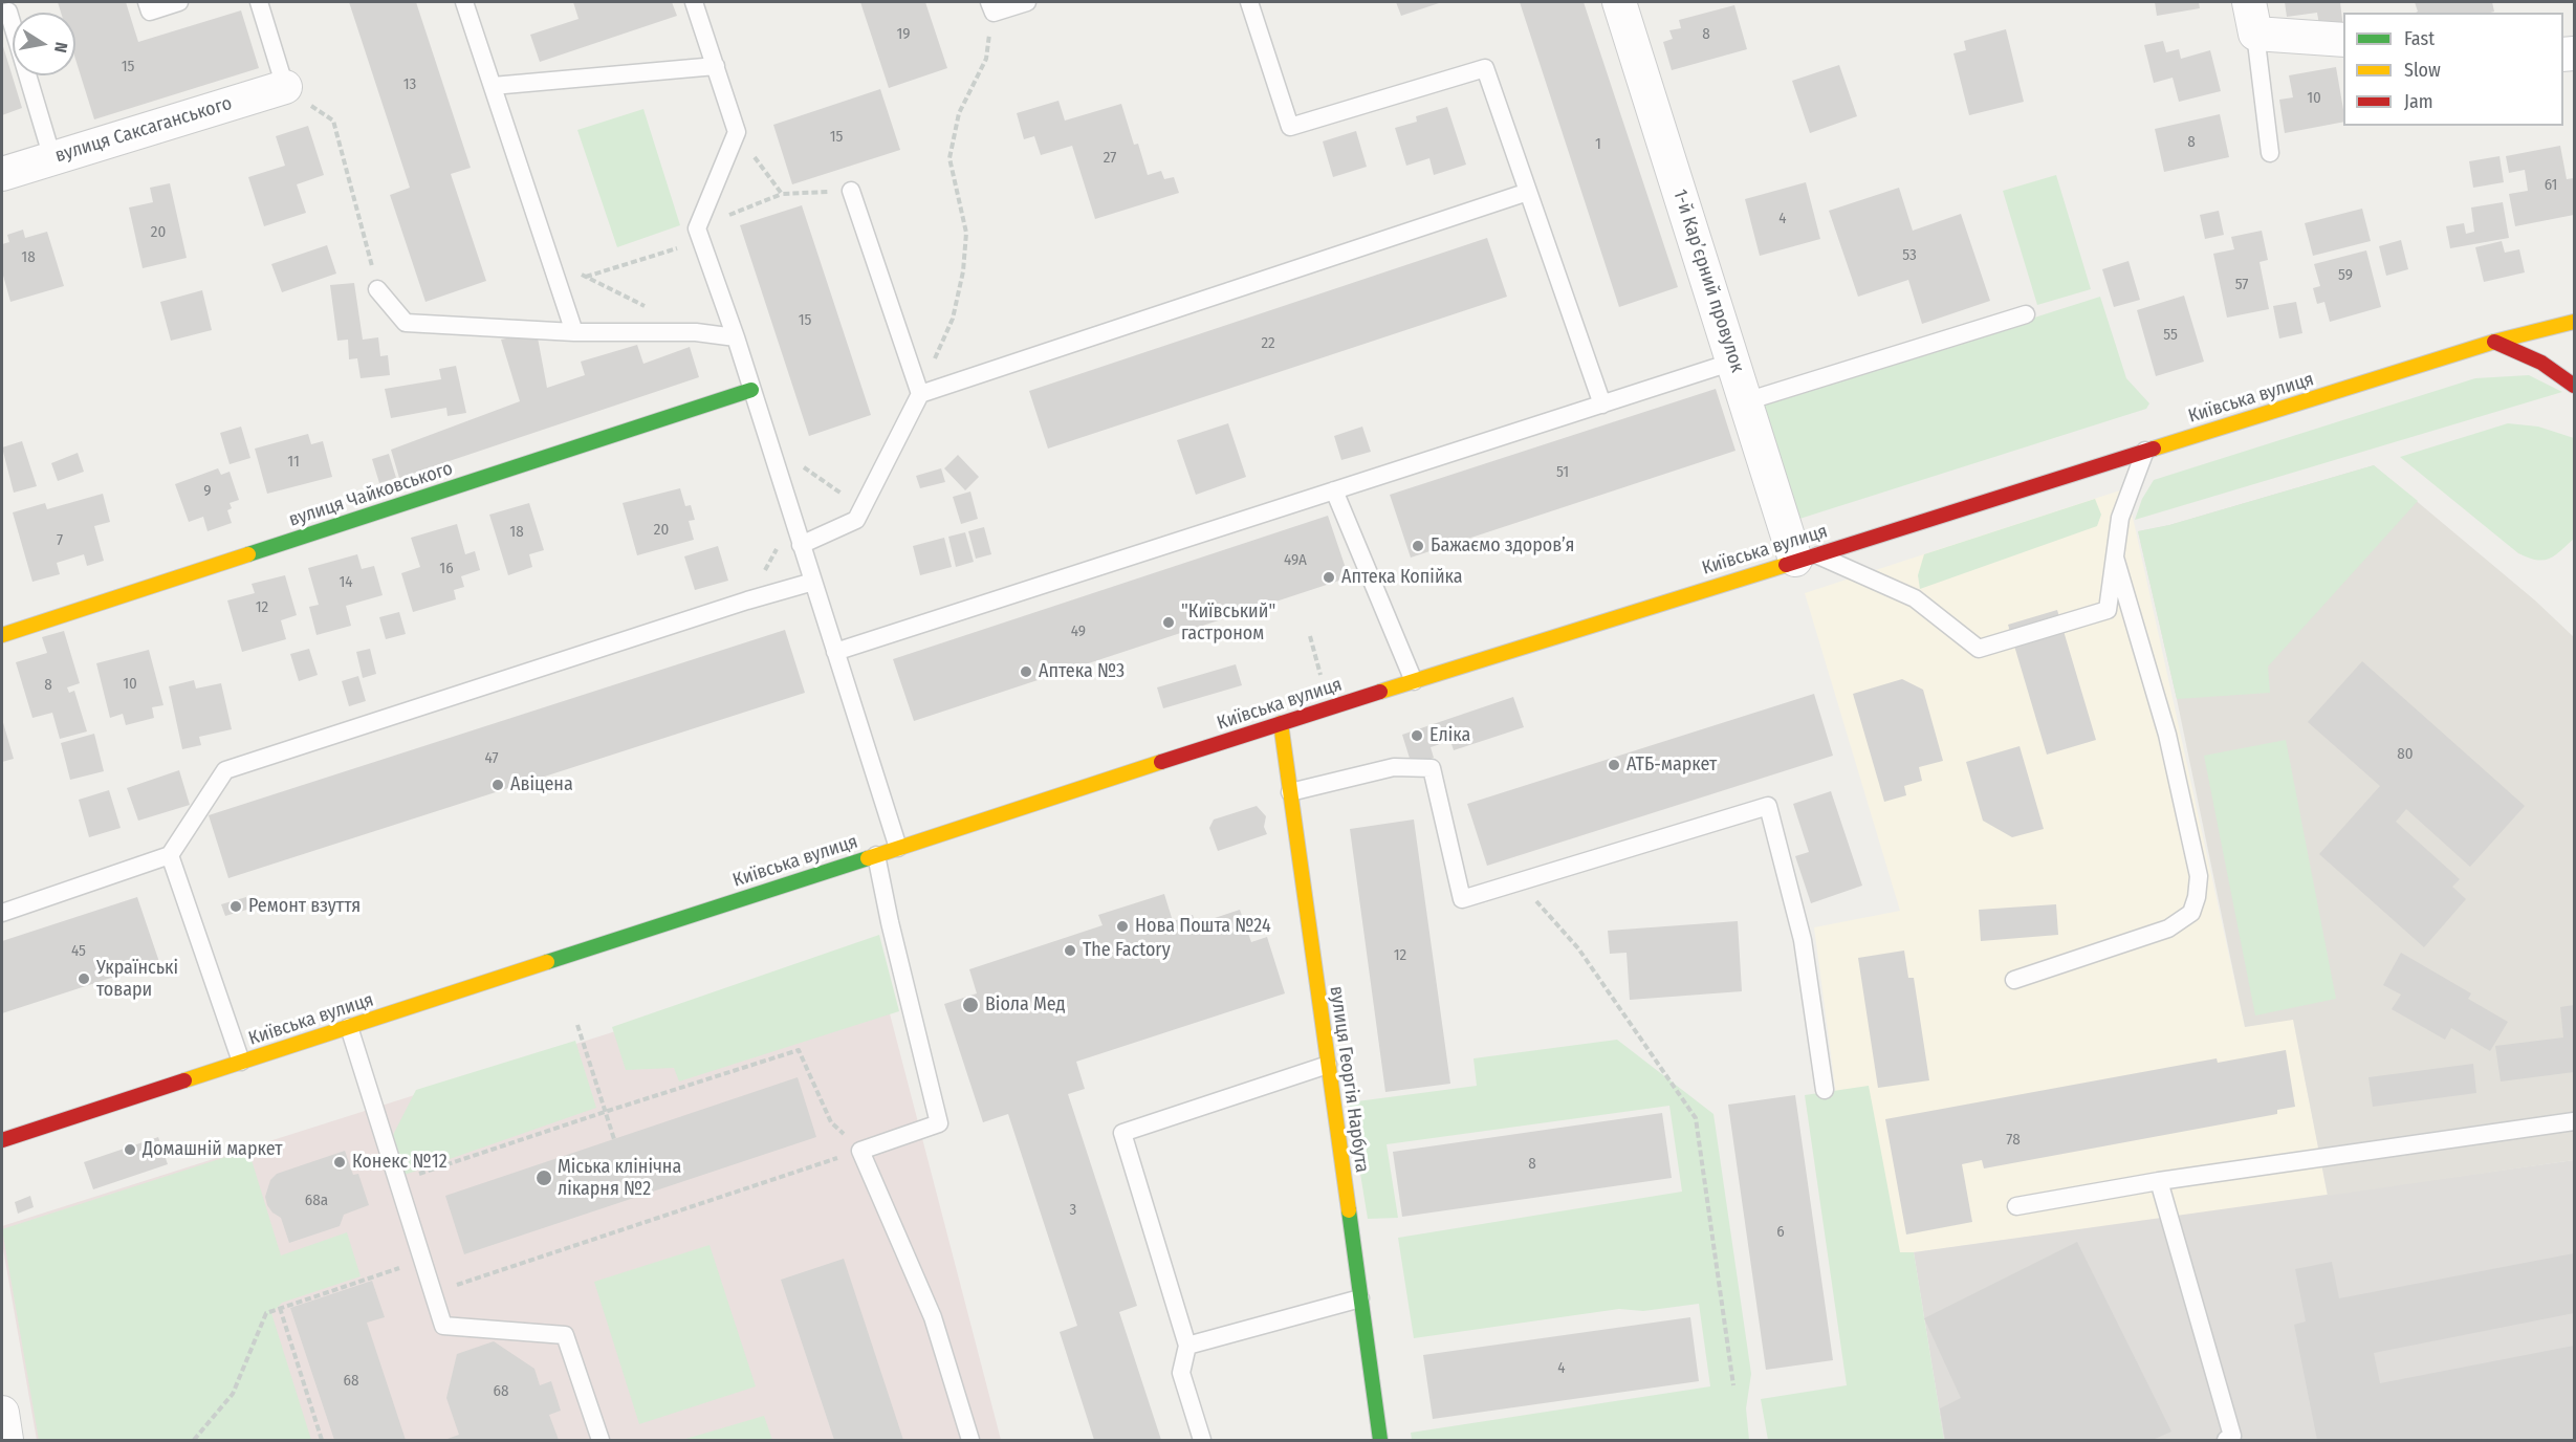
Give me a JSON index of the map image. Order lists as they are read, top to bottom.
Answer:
{
  "streets": {
    "main road": ["Київська вулиця", "вулиця Чайковського", "вулиця Георгія Нарбута"],
    "street": ["вулиця Саксаганського", "1-й Карʼєрний провулок"]
  },
  "crossings": [
    ["1-й Карʼєрний провулок", "Київська вулиця"],
    ["Київська вулиця", "вулиця Георгія Нарбута"]
  ],
  "places": [
    "Бажаємо здоров’я",
    "Аптека Копійка",
    "\"Київський\" гастроном",
    "Аптека №3",
    "Еліка",
    "АТБ-маркет",
    "Авіцена",
    "Ремонт взуття",
    "Нова Пошта №24",
    "The Factory",
    "Українські товари",
    "Віола Мед",
    "Домашній маркет",
    "Конекс №12",
    "Міська клінічна лікарня №2"
  ],
  "house_numbers": [
    "19",
    "8",
    "15",
    "13",
    "10",
    "15",
    "8",
    "1",
    "27",
    "61",
    "4",
    "20",
    "53",
    "18",
    "59",
    "57",
    "15",
    "55",
    "22",
    "11",
    "51",
    "9",
    "20",
    "18",
    "7",
    "49А",
    "16",
    "14",
    "12",
    "49",
    "10",
    "8",
    "80",
    "47",
    "45",
    "12",
    "78",
    "8",
    "68а",
    "3",
    "6",
    "4",
    "68",
    "68"
  ],
  "legend": ["Fast", "Slow", "Jam"],
  "north": "right"
}
